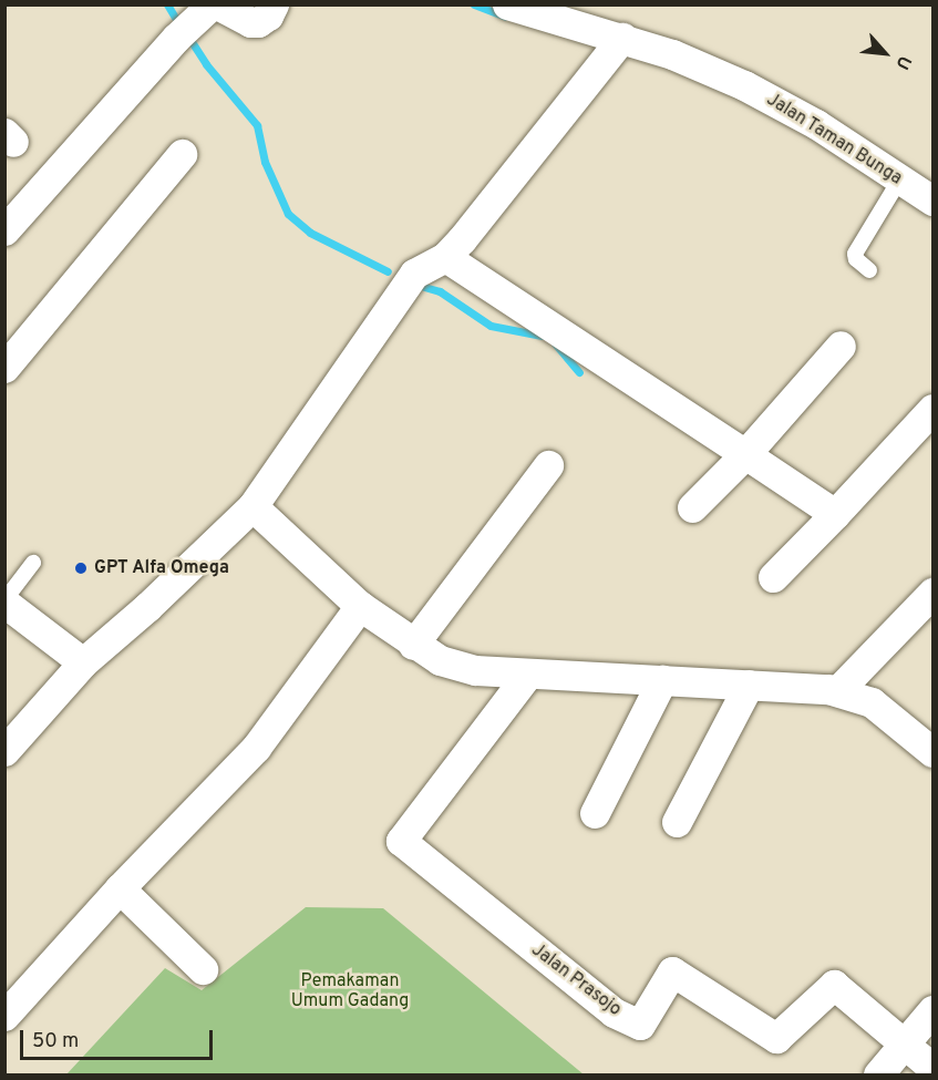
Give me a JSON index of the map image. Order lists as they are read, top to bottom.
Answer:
{
  "streets": {
    "street": ["Jalan Taman Bunga", "Jalan Prasojo"]
  },
  "parks": ["Pemakaman Umum Gadang"],
  "places": ["GPT Alfa Omega"],
  "scale_bar": "50 m",
  "north": "bottom right"
}
